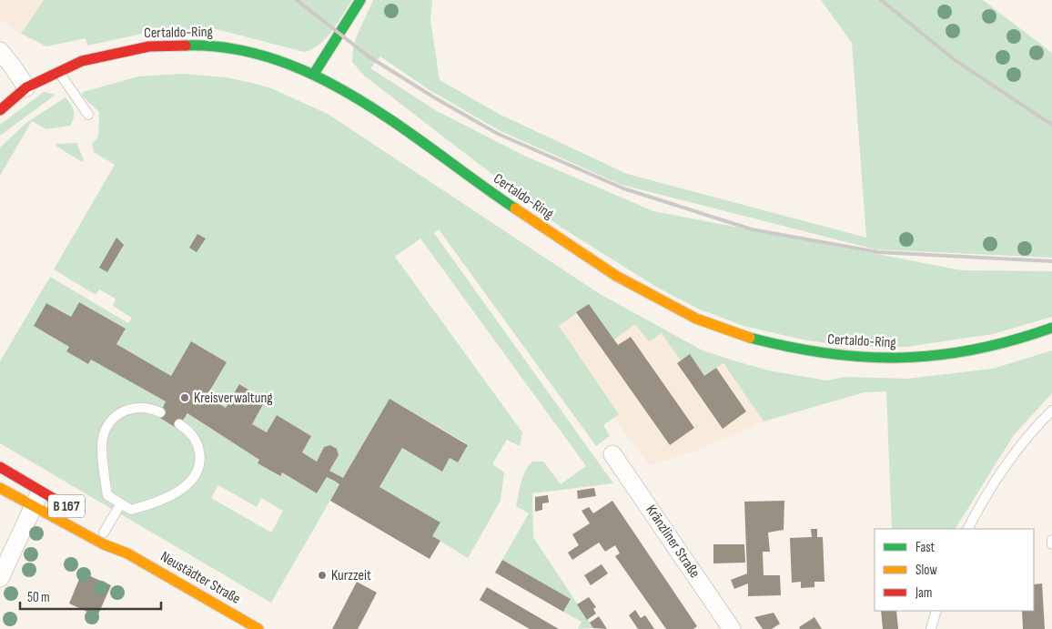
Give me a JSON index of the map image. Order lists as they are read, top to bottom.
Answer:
{
  "streets": {
    "main road": ["Certaldo-Ring", "B 167", "Neustädter Straße"],
    "street": ["Kränzliner Straße"]
  },
  "places": ["Kreisverwaltung", "Kurzzeit"],
  "legend": ["Fast", "Slow", "Jam"],
  "scale_bar": "50 m"
}
